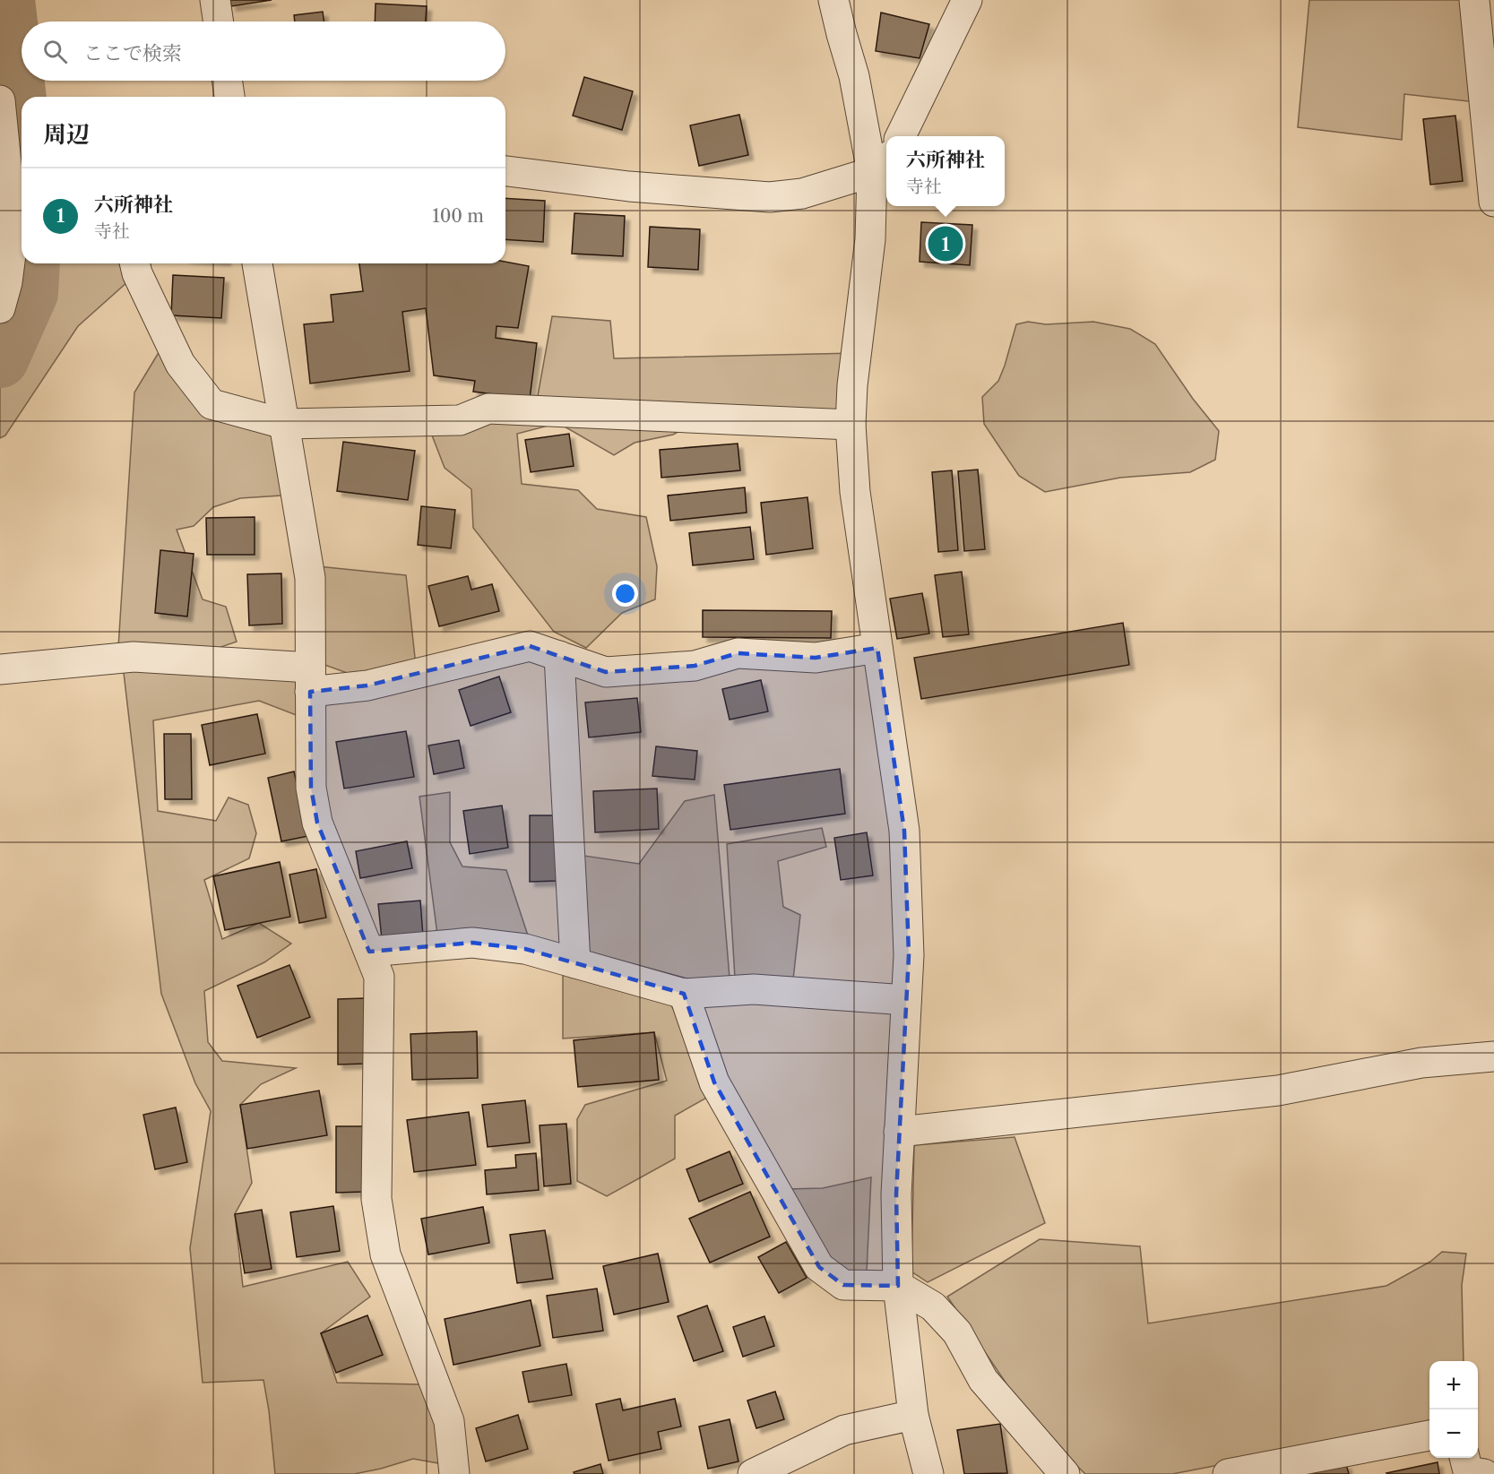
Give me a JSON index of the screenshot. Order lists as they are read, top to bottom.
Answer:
{
  "page": {
    "search": "ここで検索",
    "heading": "周辺",
    "popup": ["六所神社", "寺社"],
    "list": [
      {
        "mark": "1",
        "name": "六所神社",
        "note": "寺社",
        "value": "100 m"
      }
    ],
    "pins": "1",
    "map_buttons": ["+", "−"]
  }
}
